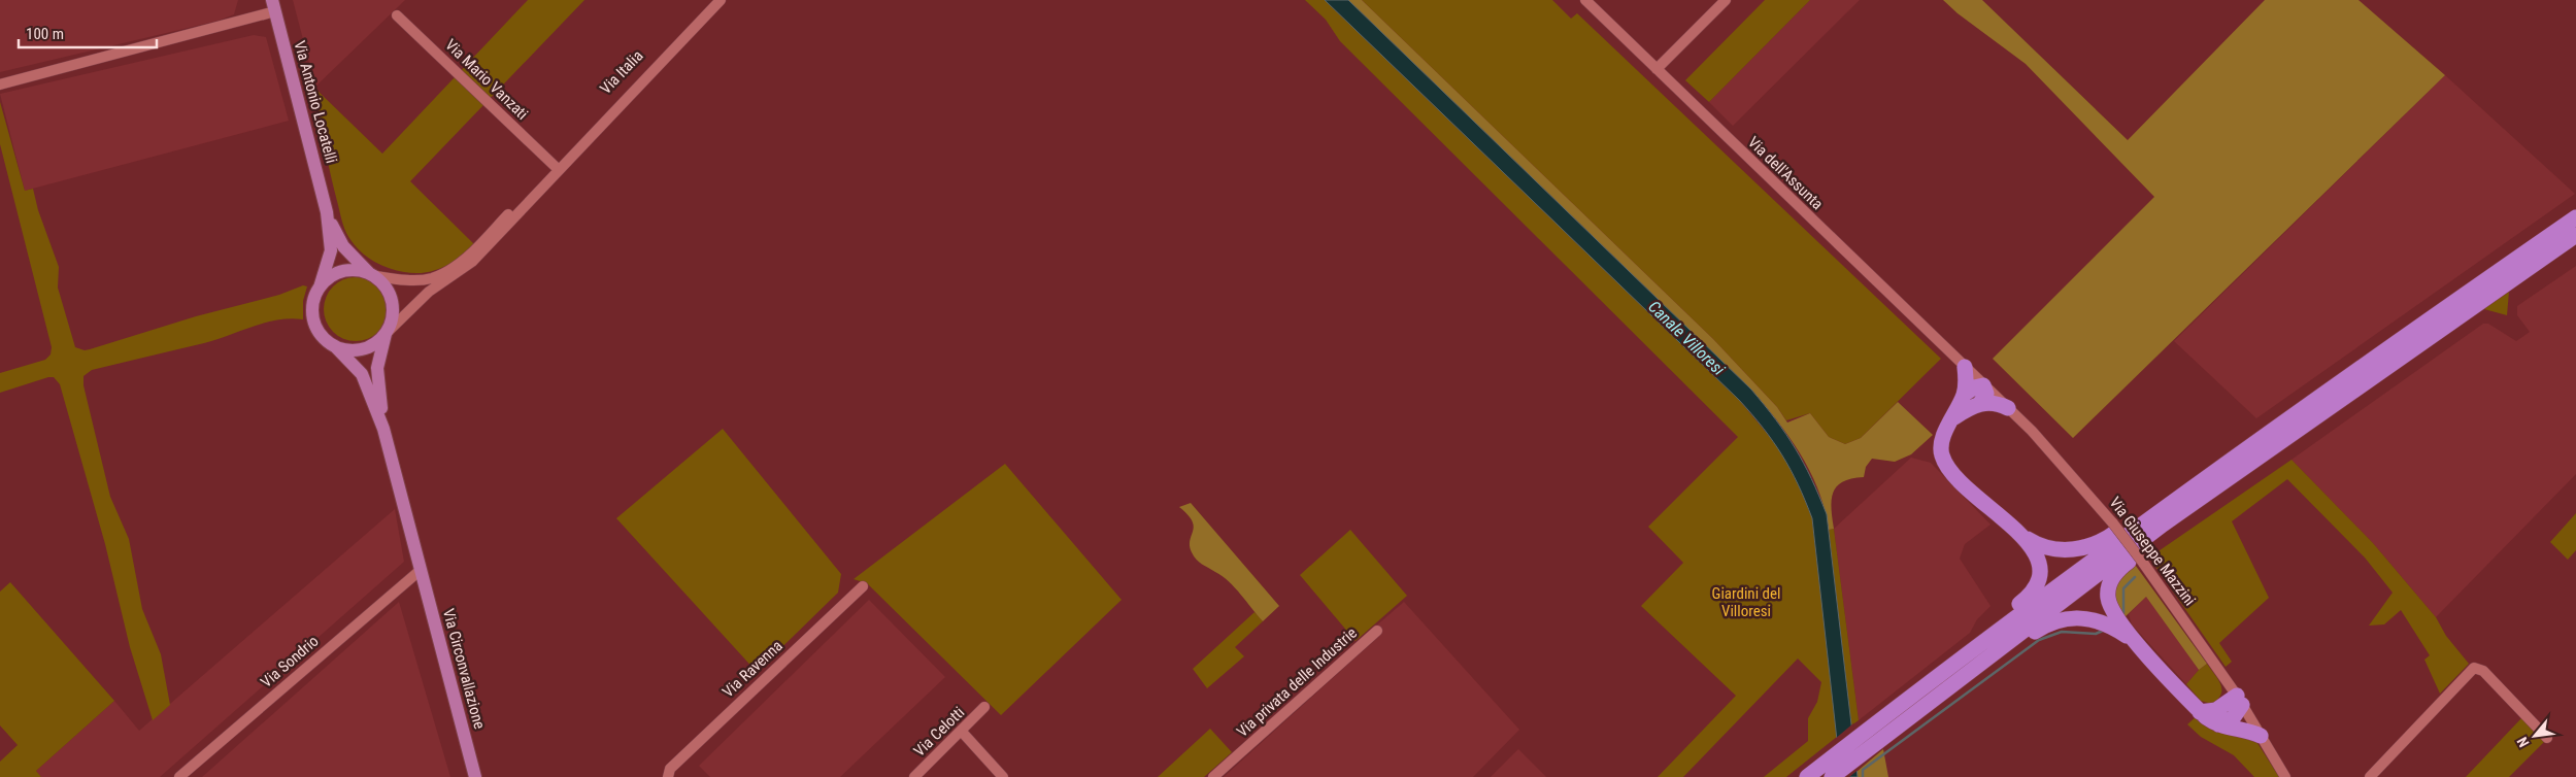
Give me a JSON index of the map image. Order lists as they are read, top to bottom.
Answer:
{
  "streets": {
    "main road": ["Via Antonio Locatelli", "Via Circonvallazione"],
    "street": [
      "Via Italia",
      "Via Mario Vanzati",
      "Via dell'Assunta",
      "Via Giuseppe Mazzini",
      "Via Sondrio",
      "Via Ravenna",
      "Via privata delle Industrie",
      "Via Celotti"
    ]
  },
  "crossings": [
    ["Via Italia", "Via Mario Vanzati"],
    ["Via Italia", "Via Antonio Locatelli"],
    ["Via dell'Assunta", "Via Giuseppe Mazzini"],
    ["Via Sondrio", "Via Circonvallazione"]
  ],
  "water": ["Canale Villoresi"],
  "parks": ["Giardini del Villoresi"],
  "scale_bar": "100 m",
  "north": "bottom left"
}
